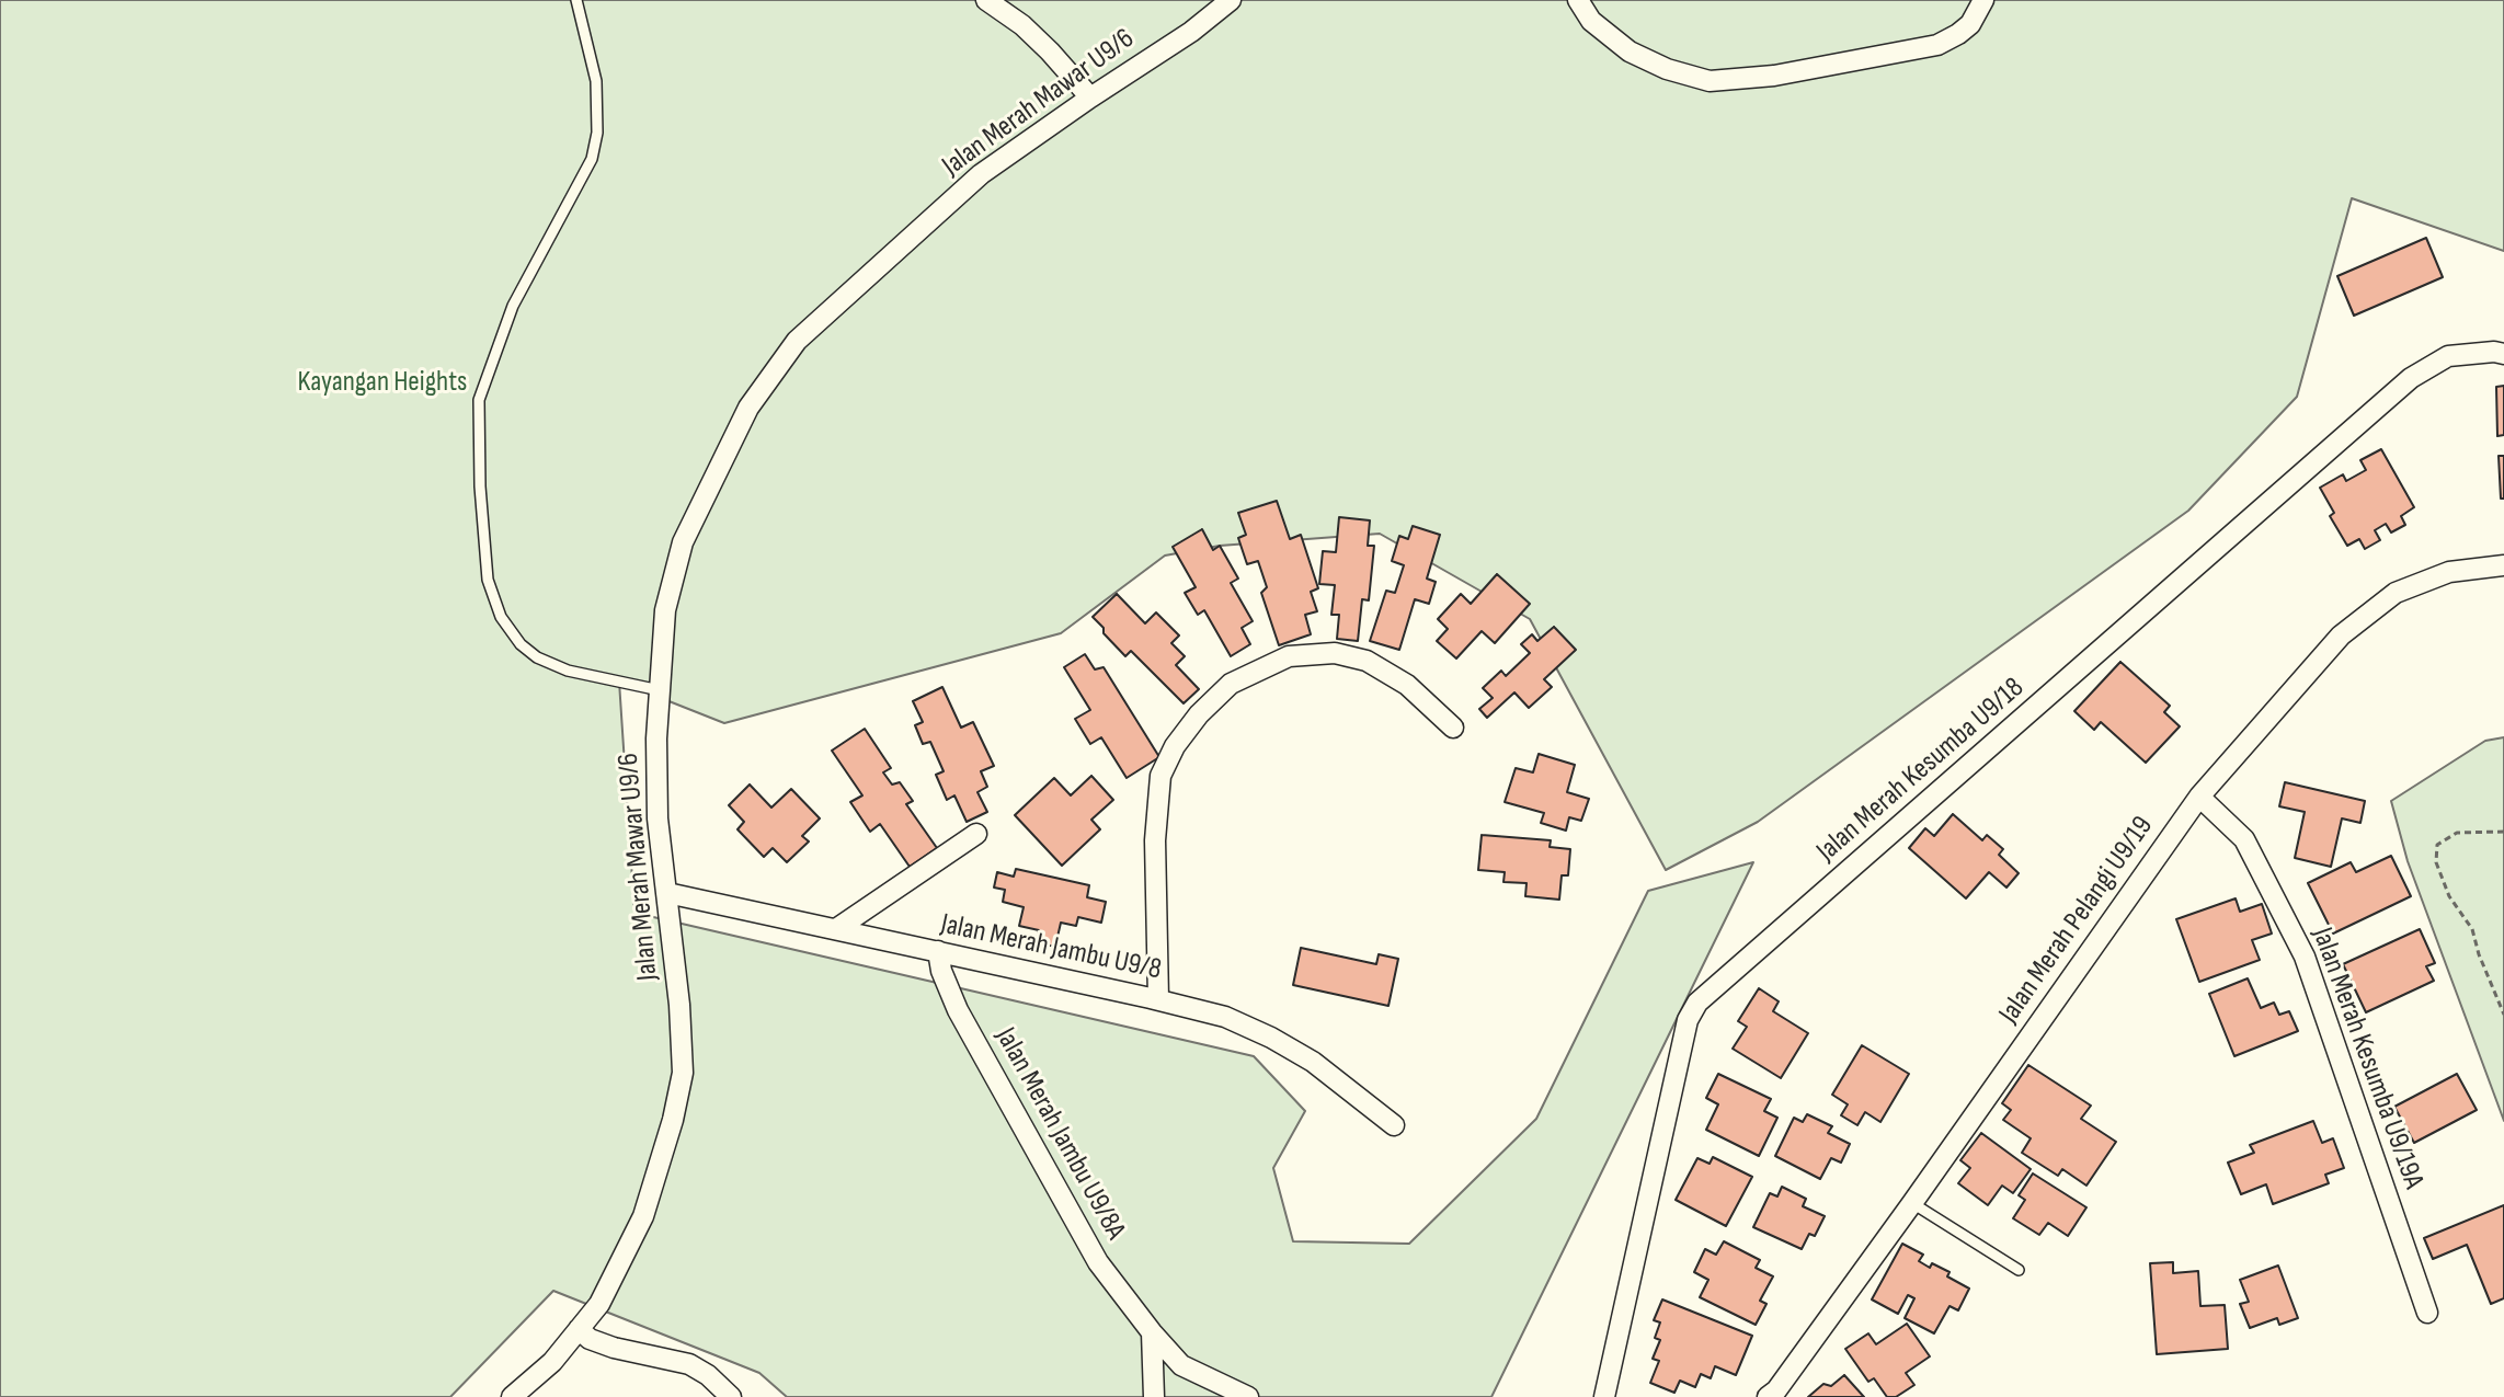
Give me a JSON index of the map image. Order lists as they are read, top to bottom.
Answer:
{
  "streets": {
    "street": [
      "Jalan Merah Mawar U9/6",
      "Jalan Merah Kesumba U9/18",
      "Jalan Merah Pelangi U9/19",
      "Jalan Merah Jambu U9/8",
      "Jalan Merah Kesumba U9/19A",
      "Jalan Merah Jambu U9/8A"
    ]
  },
  "crossings": [
    ["Jalan Merah Mawar U9/6", "Jalan Merah Jambu U9/8"],
    ["Jalan Merah Pelangi U9/19", "Jalan Merah Kesumba U9/19A"],
    ["Jalan Merah Jambu U9/8", "Jalan Merah Jambu U9/8A"]
  ],
  "parks": ["Kayangan Heights"]
}
